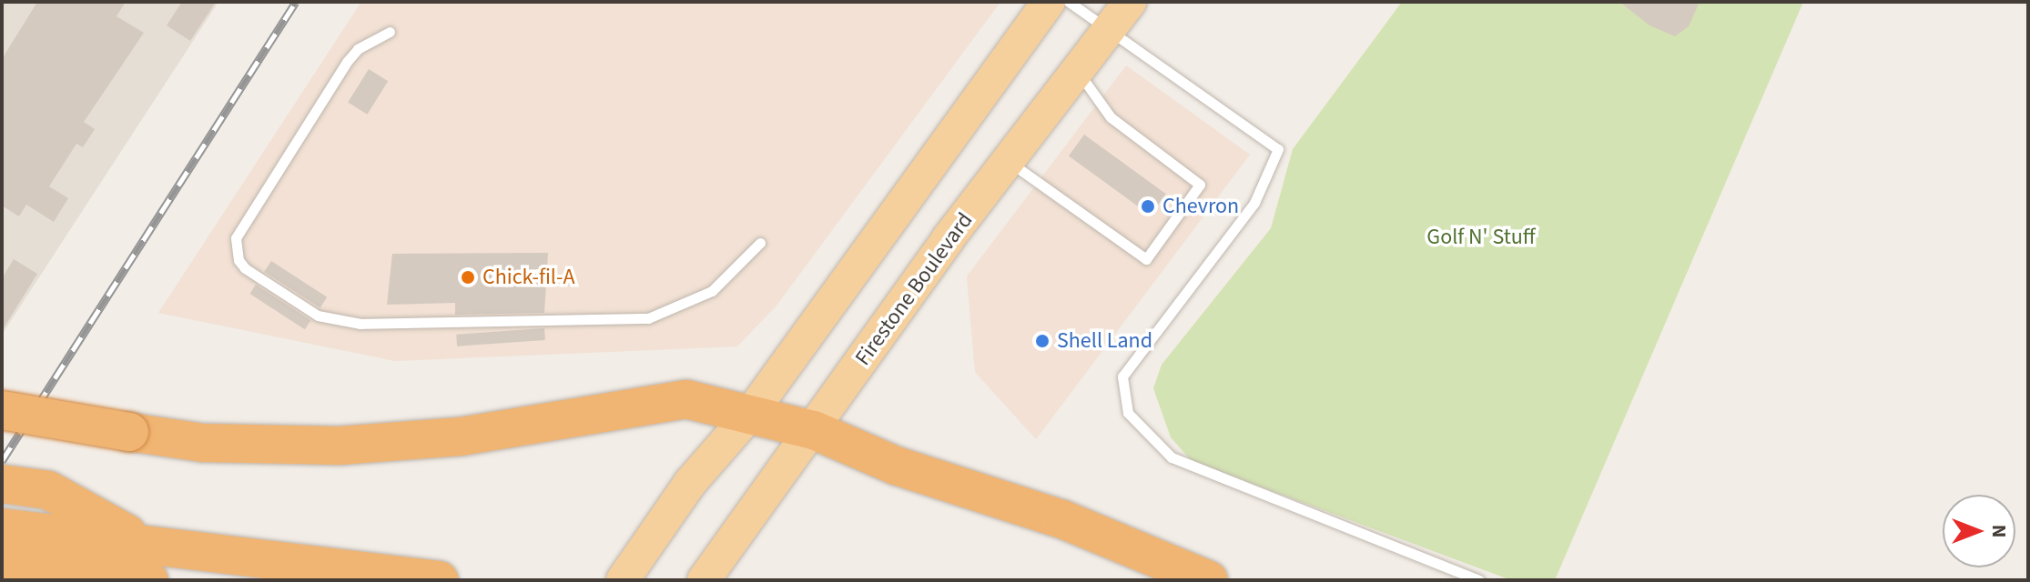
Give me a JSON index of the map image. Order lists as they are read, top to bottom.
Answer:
{
  "streets": {
    "main road": ["Firestone Boulevard"]
  },
  "parks": ["Golf N' Stuff"],
  "places": ["Chevron", "Chick-fil-A", "Shell Land"],
  "north": "right"
}
